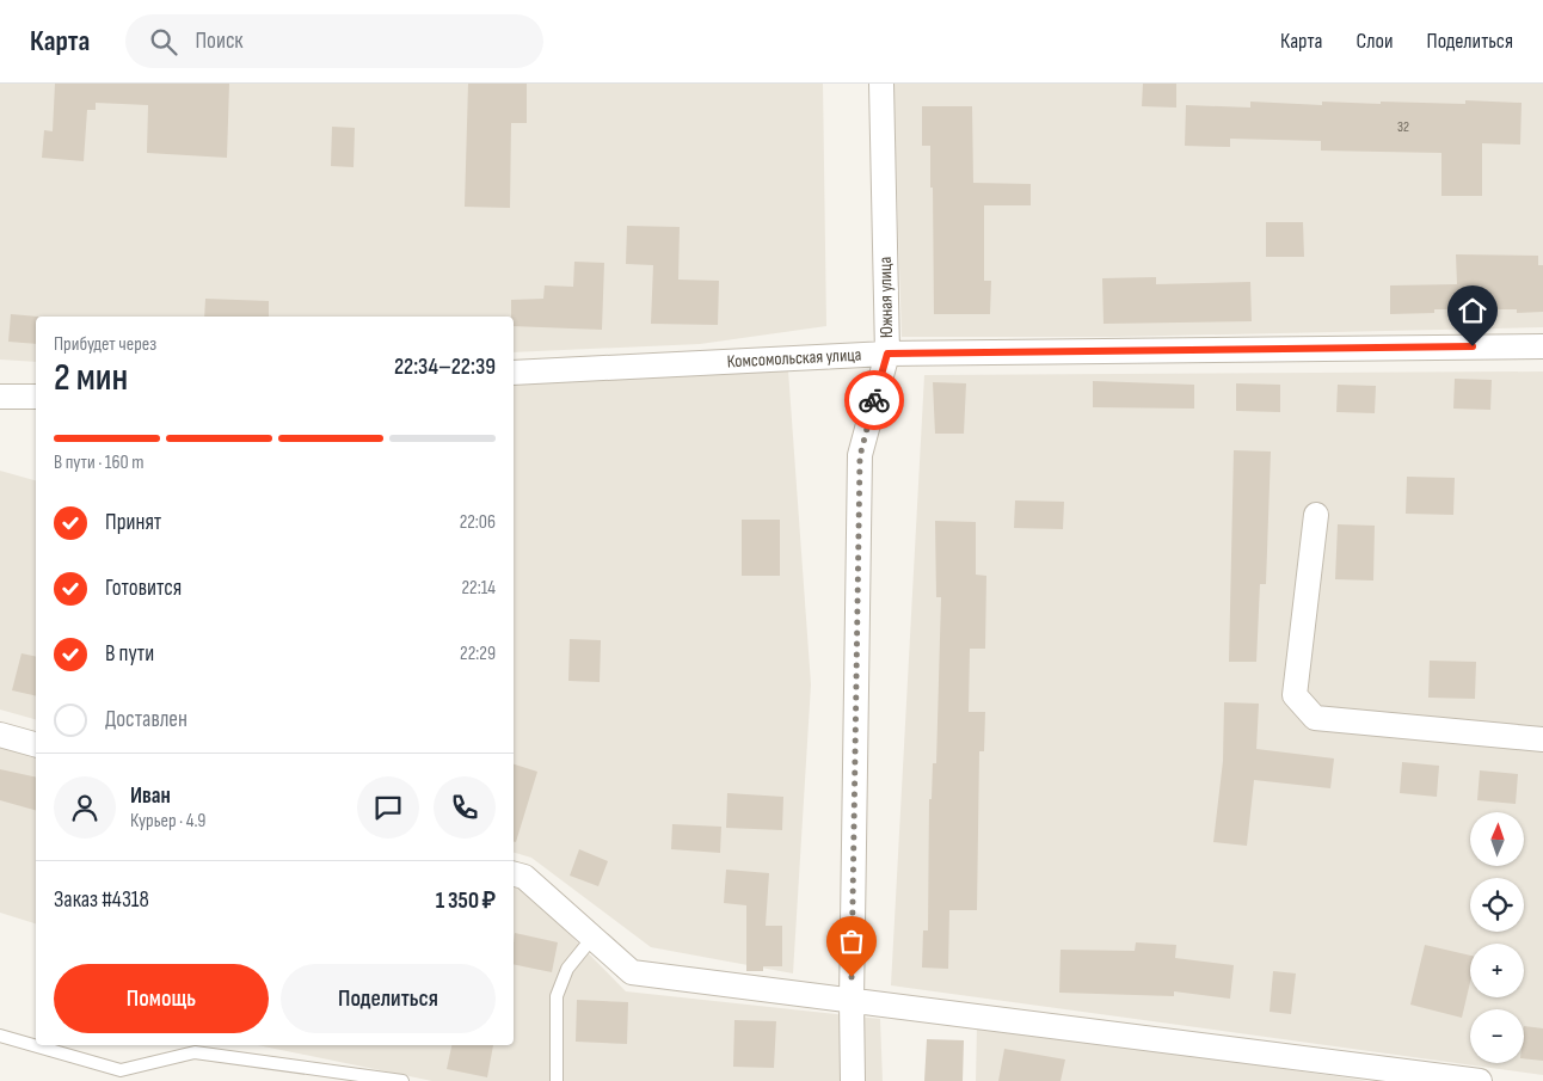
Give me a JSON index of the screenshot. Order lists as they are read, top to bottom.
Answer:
{
  "streets": {
    "street": ["Южная улица", "Комсомольская улица"]
  },
  "crossings": [
    ["Южная улица", "Комсомольская улица"]
  ],
  "house_numbers": ["32"],
  "north": "top",
  "page": {
    "header": "Карта",
    "search": "Поиск",
    "nav": ["Карта", "Слои", "Поделиться"],
    "heading": ["2 мин", "Прибудет через", "22:34–22:39"],
    "panel": [
      "Иван",
      "Курьер · 4.9",
      "Заказ #4318",
      "1 350 ₽"
    ],
    "bar": "В пути · 160 m",
    "list": [
      ["Принят", "22:06"],
      ["Готовится", "22:14"],
      ["В пути", "22:29"],
      "Доставлен"
    ],
    "map_buttons": ["+", "−"],
    "buttons": ["Помощь", "Поделиться"]
  }
}
